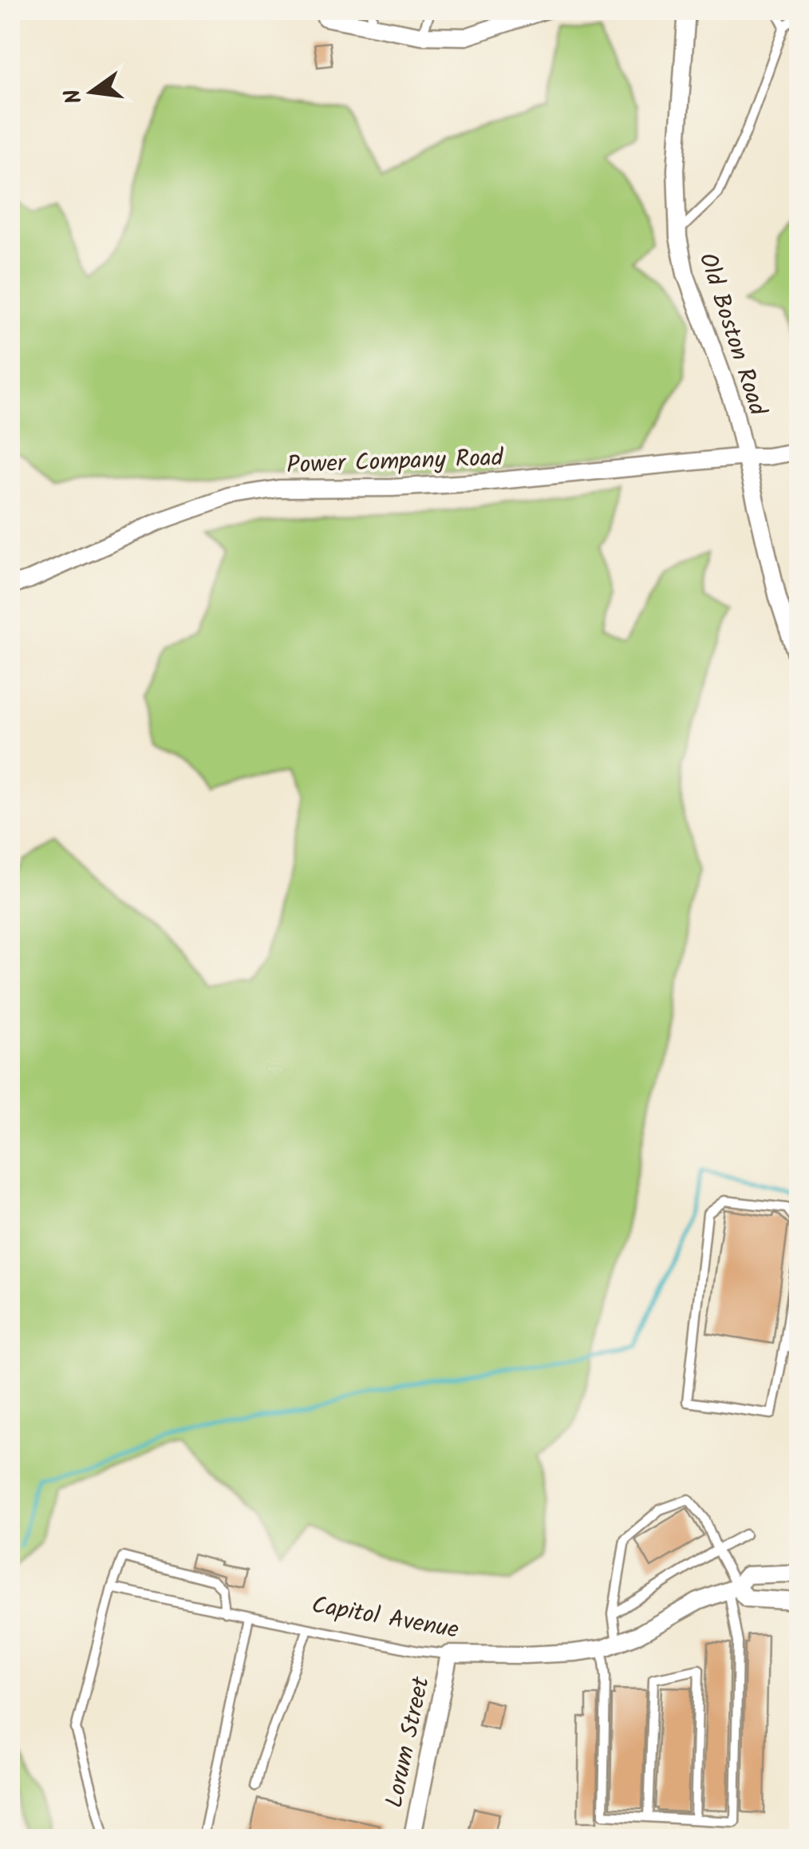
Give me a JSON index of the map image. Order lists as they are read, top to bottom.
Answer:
{
  "streets": {
    "street": [
      "Old Boston Road",
      "Power Company Road",
      "Capitol Avenue",
      "Lorum Street"
    ]
  },
  "crossings": [
    ["Old Boston Road", "Power Company Road"],
    ["Capitol Avenue", "Lorum Street"]
  ],
  "north": "left"
}
